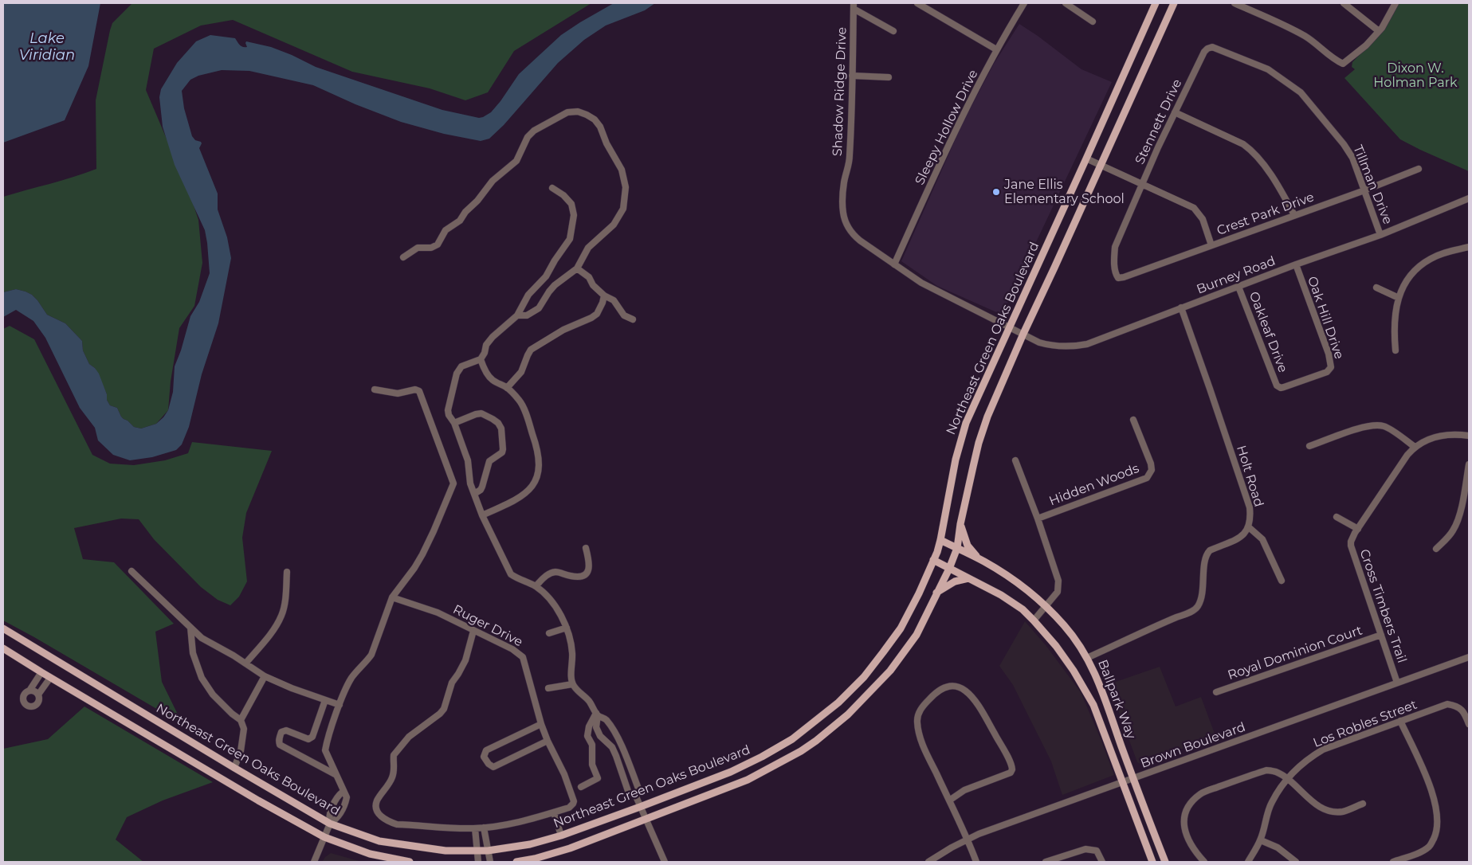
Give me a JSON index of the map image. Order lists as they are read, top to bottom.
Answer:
{
  "streets": {
    "main road": ["Northeast Green Oaks Boulevard", "Ballpark Way"],
    "street": [
      "Shadow Ridge Drive",
      "Stennett Drive",
      "Sleepy Hollow Drive",
      "Tillman Drive",
      "Crest Park Drive",
      "Burney Road",
      "Oak Hill Drive",
      "Oakleaf Drive",
      "Holt Road",
      "Hidden Woods",
      "Cross Timbers Trail",
      "Ruger Drive",
      "Royal Dominion Court",
      "Los Robles Street",
      "Brown Boulevard"
    ]
  },
  "crossings": [
    ["Shadow Ridge Drive", "Sleepy Hollow Drive"],
    ["Shadow Ridge Drive", "Burney Road"],
    ["Shadow Ridge Drive", "Northeast Green Oaks Boulevard"],
    ["Stennett Drive", "Tillman Drive"],
    ["Stennett Drive", "Crest Park Drive"],
    ["Tillman Drive", "Crest Park Drive"],
    ["Tillman Drive", "Burney Road"],
    ["Burney Road", "Oak Hill Drive"],
    ["Burney Road", "Oakleaf Drive"],
    ["Burney Road", "Northeast Green Oaks Boulevard"],
    ["Burney Road", "Holt Road"],
    ["Oak Hill Drive", "Oakleaf Drive"],
    ["Northeast Green Oaks Boulevard", "Ballpark Way"],
    ["Holt Road", "Ballpark Way"],
    ["Cross Timbers Trail", "Royal Dominion Court"],
    ["Cross Timbers Trail", "Brown Boulevard"],
    ["Ballpark Way", "Brown Boulevard"]
  ],
  "water": ["Lake Viridian"],
  "parks": ["Dixon W. Holman Park"],
  "places": ["Jane Ellis Elementary School"]
}
